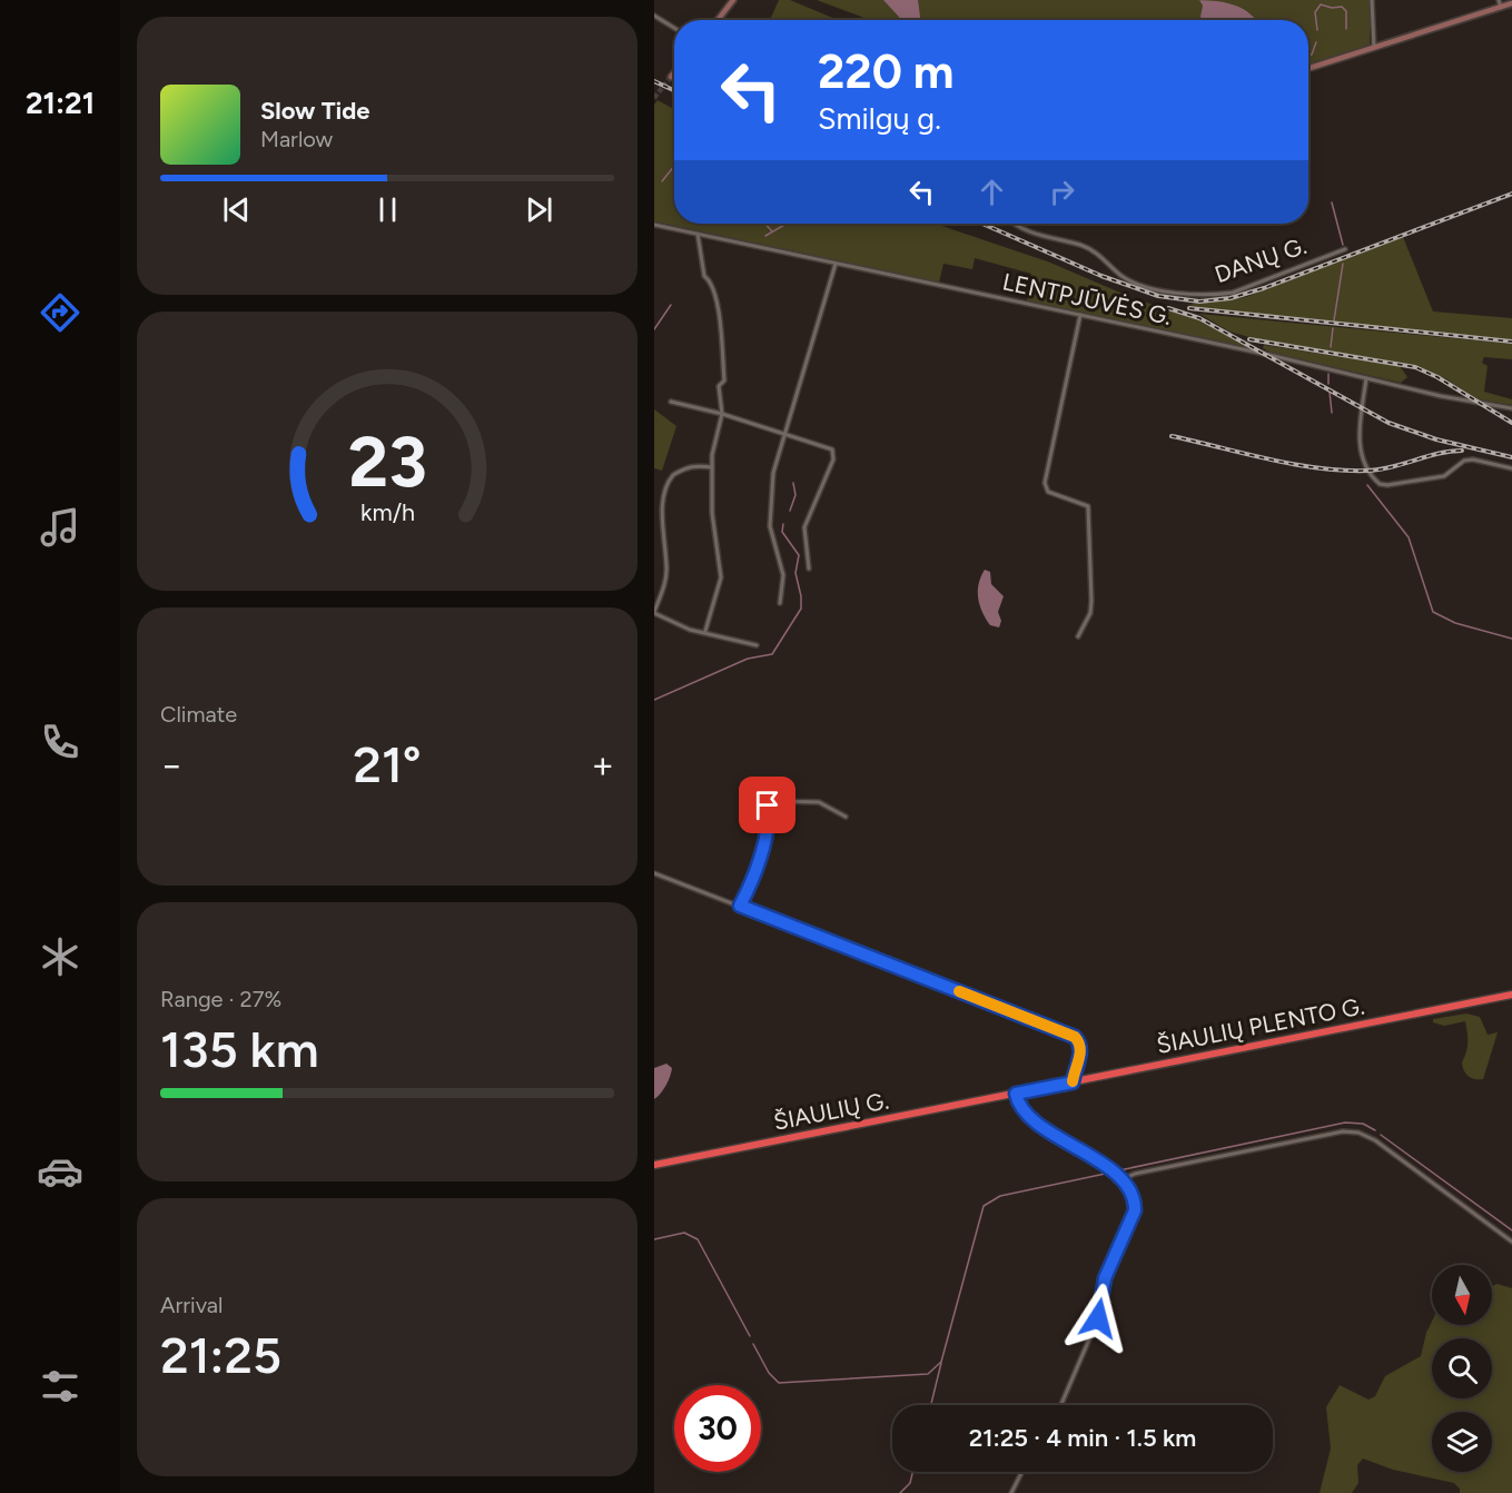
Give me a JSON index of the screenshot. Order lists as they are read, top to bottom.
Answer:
{
  "streets": {
    "highway": ["ŠIAULIŲ PLENTO G.", "ŠIAULIŲ G."],
    "street": ["DANŲ G.", "LENTPJŪVĖS G."]
  },
  "crossings": [
    ["ŠIAULIŲ PLENTO G.", "ŠIAULIŲ G."]
  ],
  "north": "bottom",
  "page": {
    "tabs": "21:21",
    "turn": ["220 m", "Smilgų g."],
    "song": ["Slow Tide", "Marlow"],
    "tile": [
      "Climate",
      ["Range · 27%", "135 km"],
      ["Arrival", "21:25"]
    ],
    "heat": ["−", "21°", "+"],
    "limit": "30",
    "trip": "21:25 · 4 min · 1.5 km",
    "gauge": ["23", "km/h"]
  }
}
